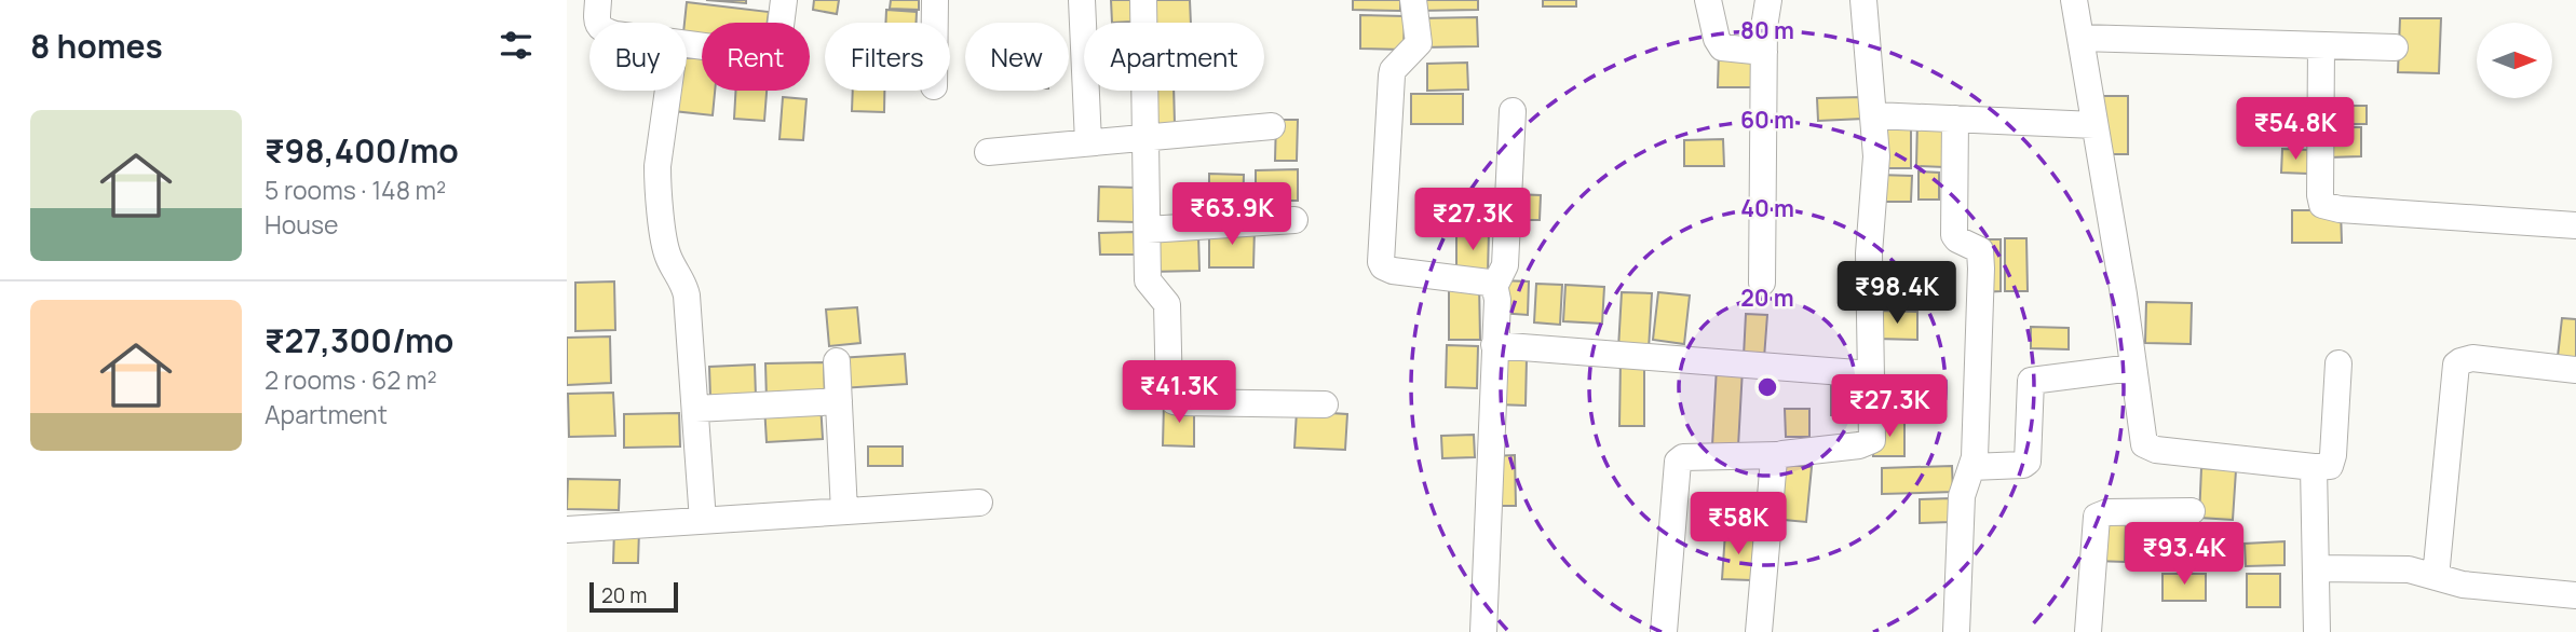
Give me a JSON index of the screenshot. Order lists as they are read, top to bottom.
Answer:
{
  "scale_bar": "20 m",
  "north": "right",
  "page": {
    "heading": "8 homes",
    "chip": [
      "Buy",
      "Rent",
      "Filters",
      "New",
      "Apartment"
    ],
    "list": [
      {
        "name": "₹98,400/mo",
        "note": "5 rooms · 148 m² · House"
      },
      {
        "name": "₹27,300/mo",
        "note": "2 rooms · 62 m² · Apartment"
      }
    ],
    "price": [
      "₹54.8K",
      "₹63.9K",
      "₹27.3K",
      "₹98.4K",
      "₹41.3K",
      "₹27.3K",
      "₹58K",
      "₹93.4K"
    ],
    "scale": "20 m"
  },
  "rings": [
    "80 m",
    "60 m",
    "40 m",
    "20 m"
  ]
}
